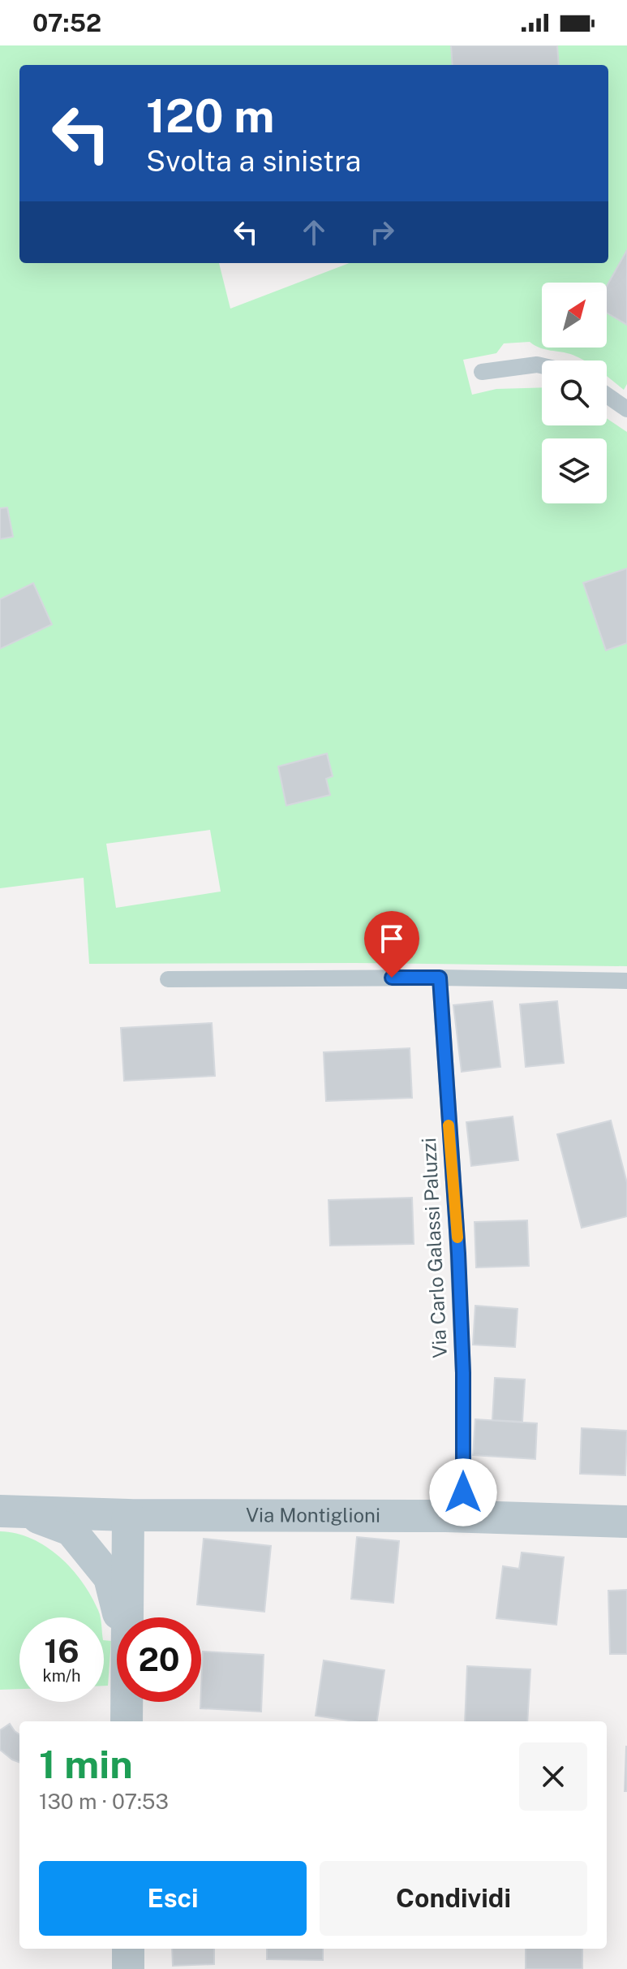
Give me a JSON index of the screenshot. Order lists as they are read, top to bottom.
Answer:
{
  "streets": {
    "street": ["Via Montiglioni"],
    "lane": ["Via Carlo Galassi Paluzzi"]
  },
  "crossings": [
    ["Via Carlo Galassi Paluzzi", "Via Montiglioni"]
  ],
  "north": "top right",
  "page": {
    "status": "07:52",
    "turn": ["120 m", "Svolta a sinistra"],
    "speed": "16 km/h",
    "limit": "20",
    "heading": ["1 min", "130 m · 07:53"],
    "buttons": ["Esci", "Condividi"]
  }
}
